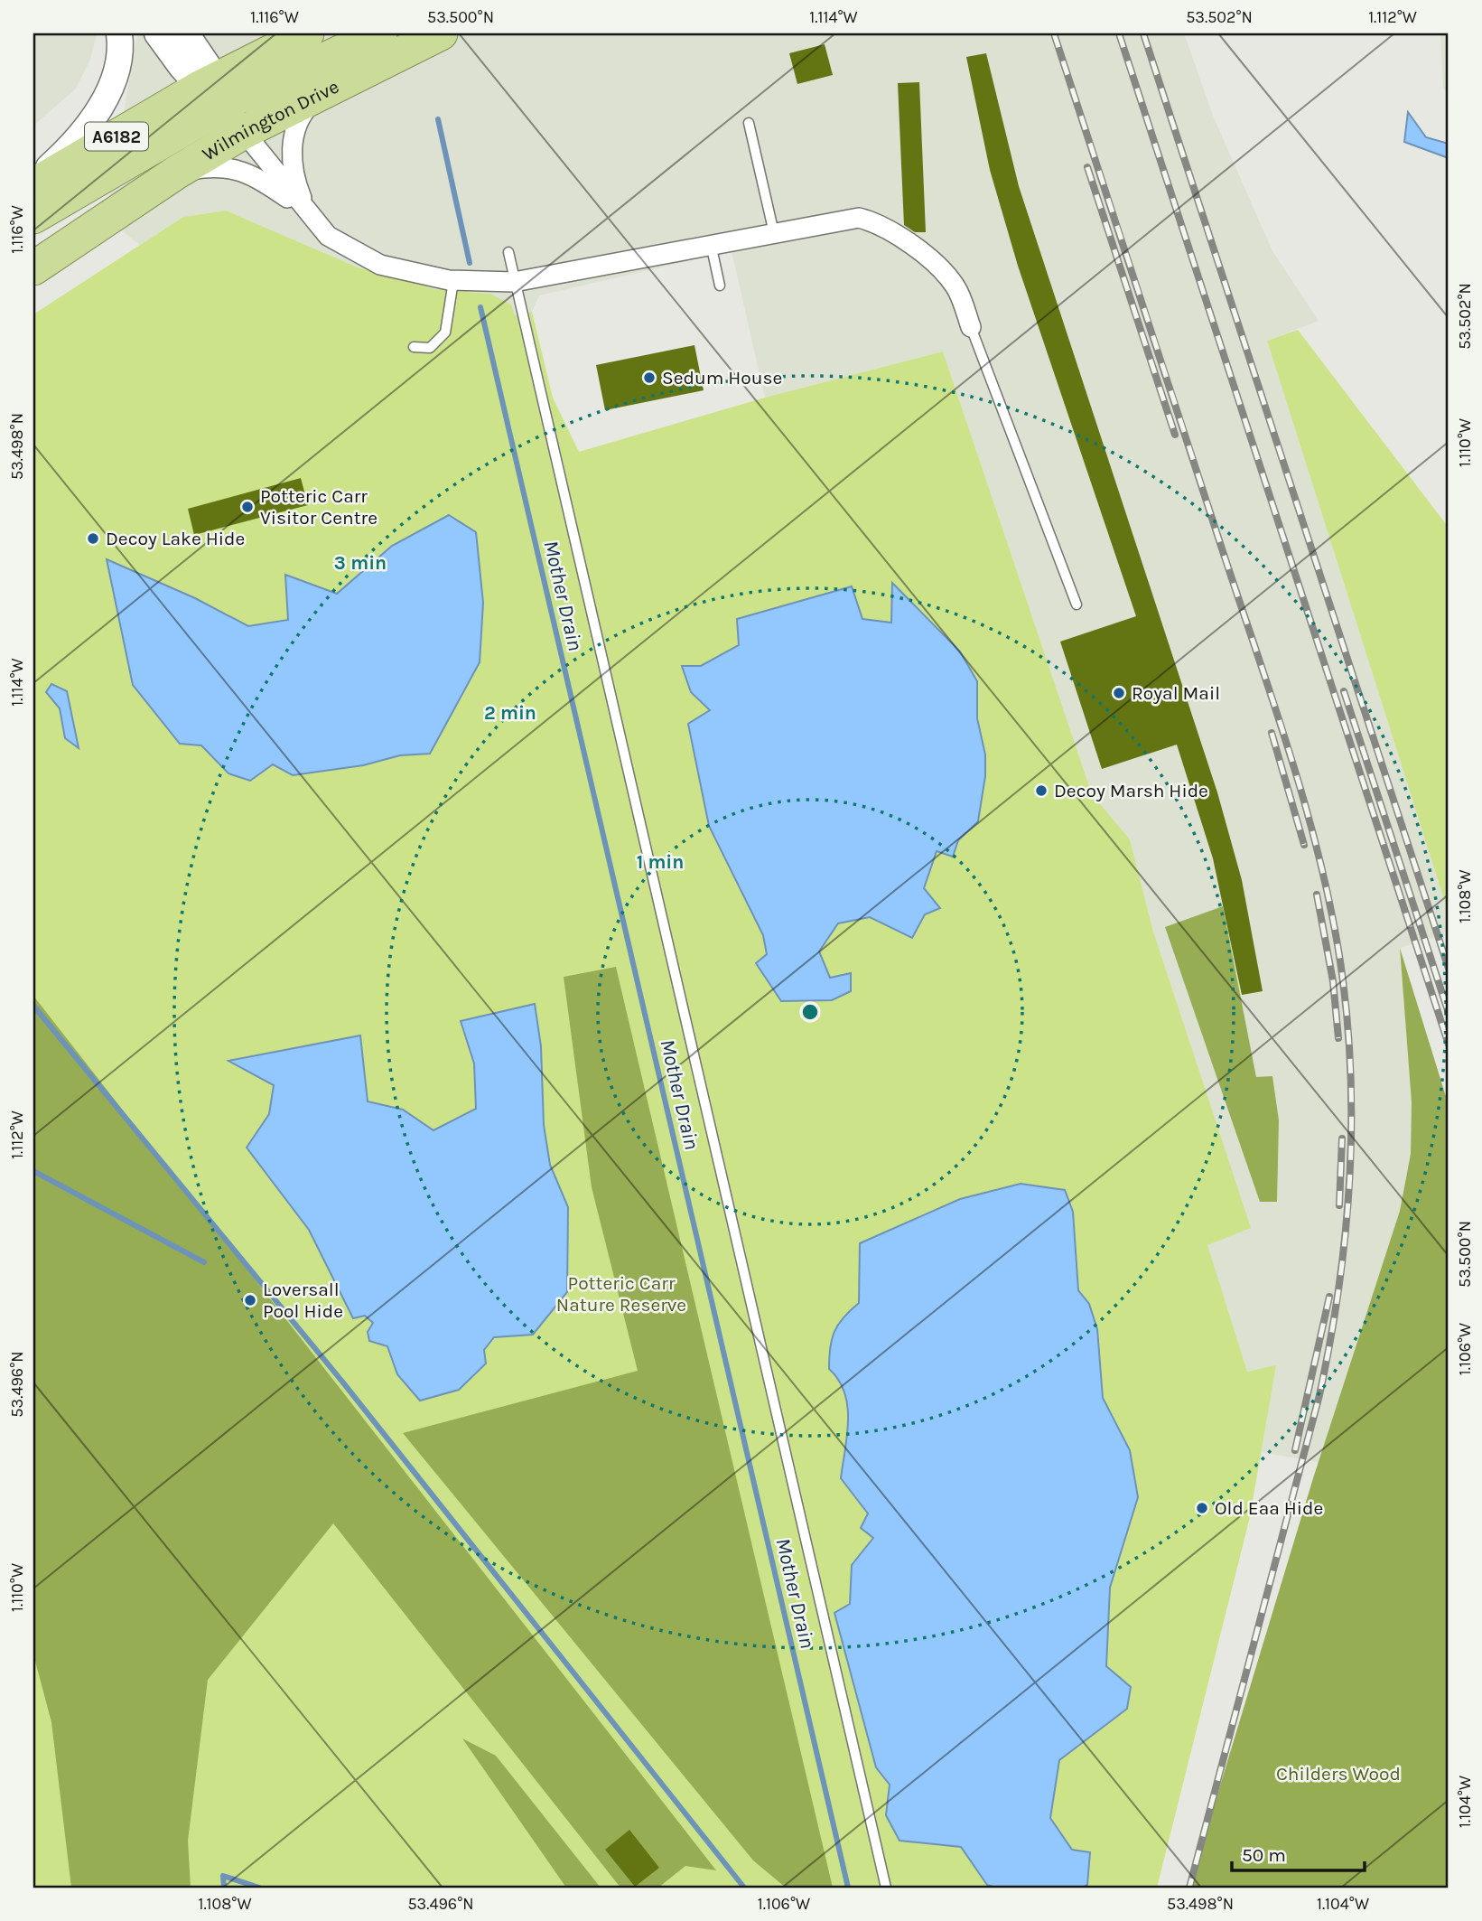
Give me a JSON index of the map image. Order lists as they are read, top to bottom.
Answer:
{
  "streets": {
    "highway": ["Wilmington Drive", "A6182"]
  },
  "water": ["Mother Drain"],
  "parks": ["Potteric Carr Nature Reserve", "Childers Wood"],
  "places": [
    "Sedum House",
    "Potteric Carr Visitor Centre",
    "Decoy Lake Hide",
    "Royal Mail",
    "Decoy Marsh Hide",
    "Loversall Pool Hide",
    "Old Eaa Hide"
  ],
  "scale_bar": "50 m",
  "coordinates": [
    "1.116°W",
    "53.500°N",
    "1.114°W",
    "53.502°N",
    "1.112°W",
    "1.110°W",
    "53.498°N",
    "1.108°W",
    "1.106°W",
    "53.496°N",
    "1.104°W"
  ],
  "rings": ["3 min", "2 min", "1 min"]
}
